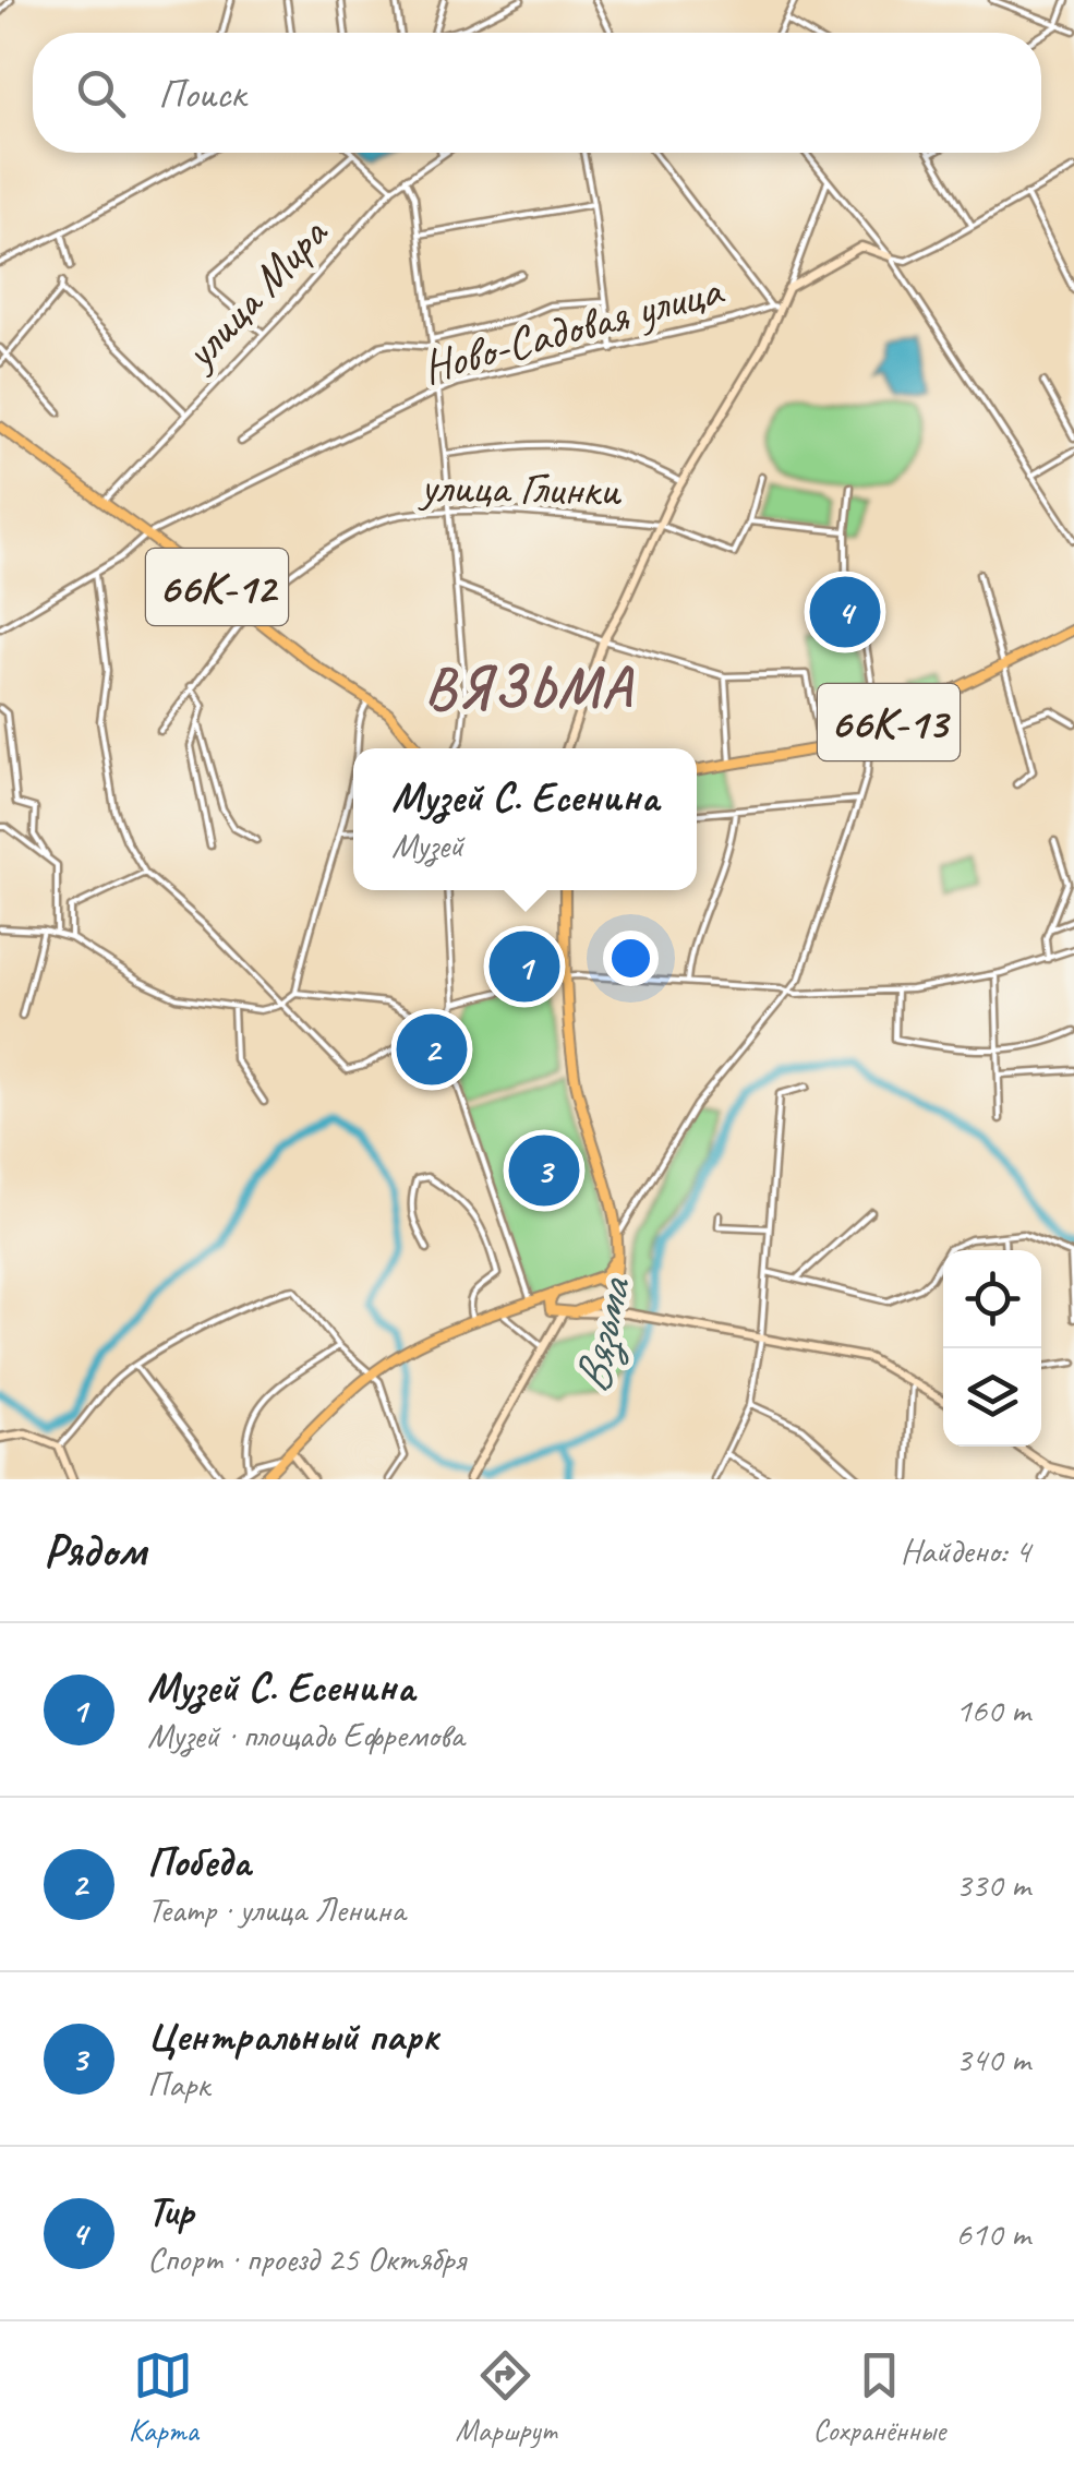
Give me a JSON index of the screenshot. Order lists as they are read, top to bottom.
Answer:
{
  "streets": {
    "main road": ["66К-12", "66К-13"],
    "street": ["улица Мира", "Ново-Садовая улица", "улица Глинки"]
  },
  "crossings": [
    ["улица Мира", "66К-12"],
    ["Ново-Садовая улица", "66К-12"],
    ["улица Глинки", "66К-12"]
  ],
  "districts": ["ВЯЗЬМА"],
  "water": ["Вязьма"],
  "page": {
    "search": "Поиск",
    "pins": [
      "4",
      "1",
      "2",
      "3"
    ],
    "popup": ["Музей С. Есенина", "Музей"],
    "heading": ["Рядом", "Найдено: 4"],
    "list": [
      {
        "mark": "1",
        "name": "Музей С. Есенина",
        "note": "Музей · площадь Ефремова",
        "value": "160 m"
      },
      {
        "mark": "2",
        "name": "Победа",
        "note": "Театр · улица Ленина",
        "value": "330 m"
      },
      {
        "mark": "3",
        "name": "Центральный парк",
        "note": "Парк",
        "value": "340 m"
      },
      {
        "mark": "4",
        "name": "Тир",
        "note": "Спорт · проезд 25 Октября",
        "value": "610 m"
      }
    ],
    "nav": ["Карта", "Маршрут", "Сохранённые"]
  }
}
